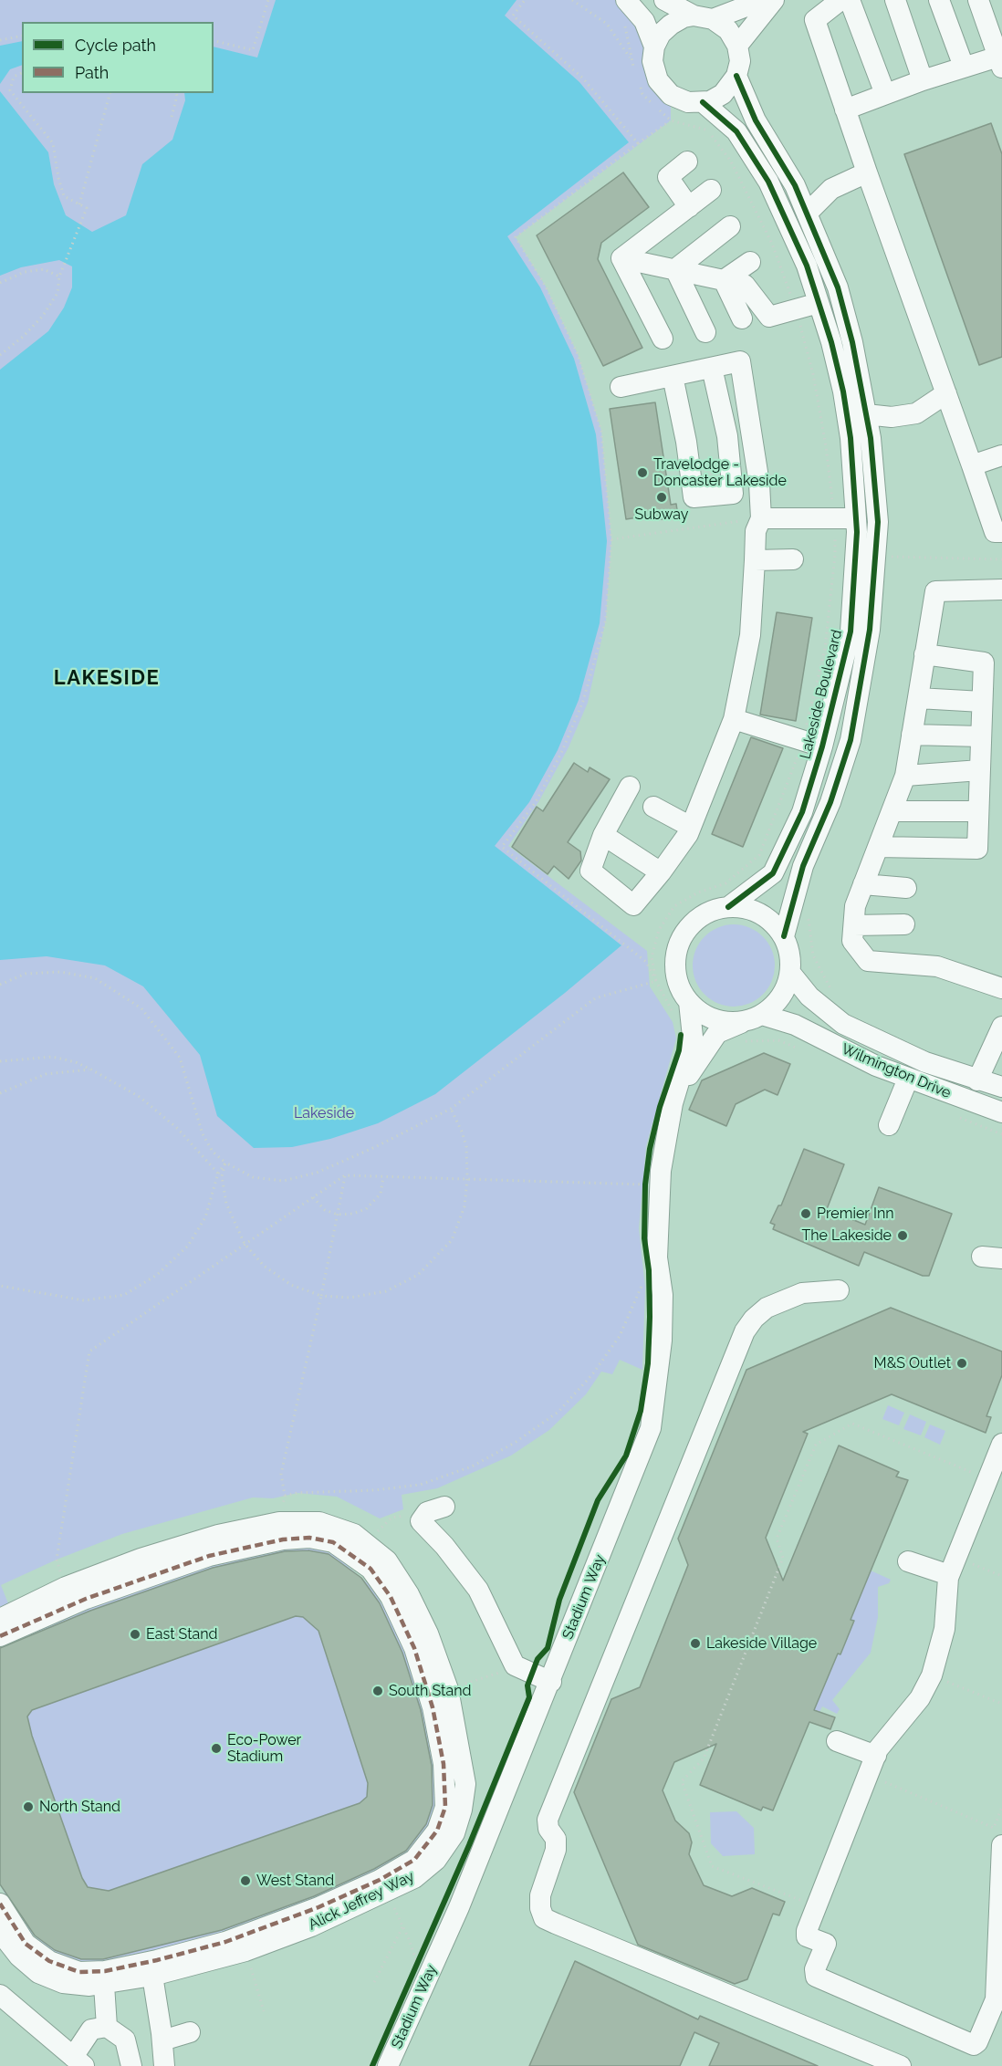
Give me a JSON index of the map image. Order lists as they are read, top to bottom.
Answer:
{
  "streets": {
    "street": [
      "Lakeside Boulevard",
      "Wilmington Drive",
      "Stadium Way",
      "Alick Jeffrey Way"
    ]
  },
  "crossings": [
    ["Lakeside Boulevard", "Wilmington Drive"],
    ["Lakeside Boulevard", "Stadium Way"],
    ["Wilmington Drive", "Stadium Way"]
  ],
  "districts": ["LAKESIDE"],
  "parks": ["Lakeside"],
  "places": [
    "Travelodge - Doncaster Lakeside",
    "Subway",
    "Premier Inn",
    "The Lakeside",
    "M&S Outlet",
    "East Stand",
    "Lakeside Village",
    "South Stand",
    "Eco-Power Stadium",
    "North Stand",
    "West Stand"
  ],
  "legend": ["Cycle path", "Path"]
}
